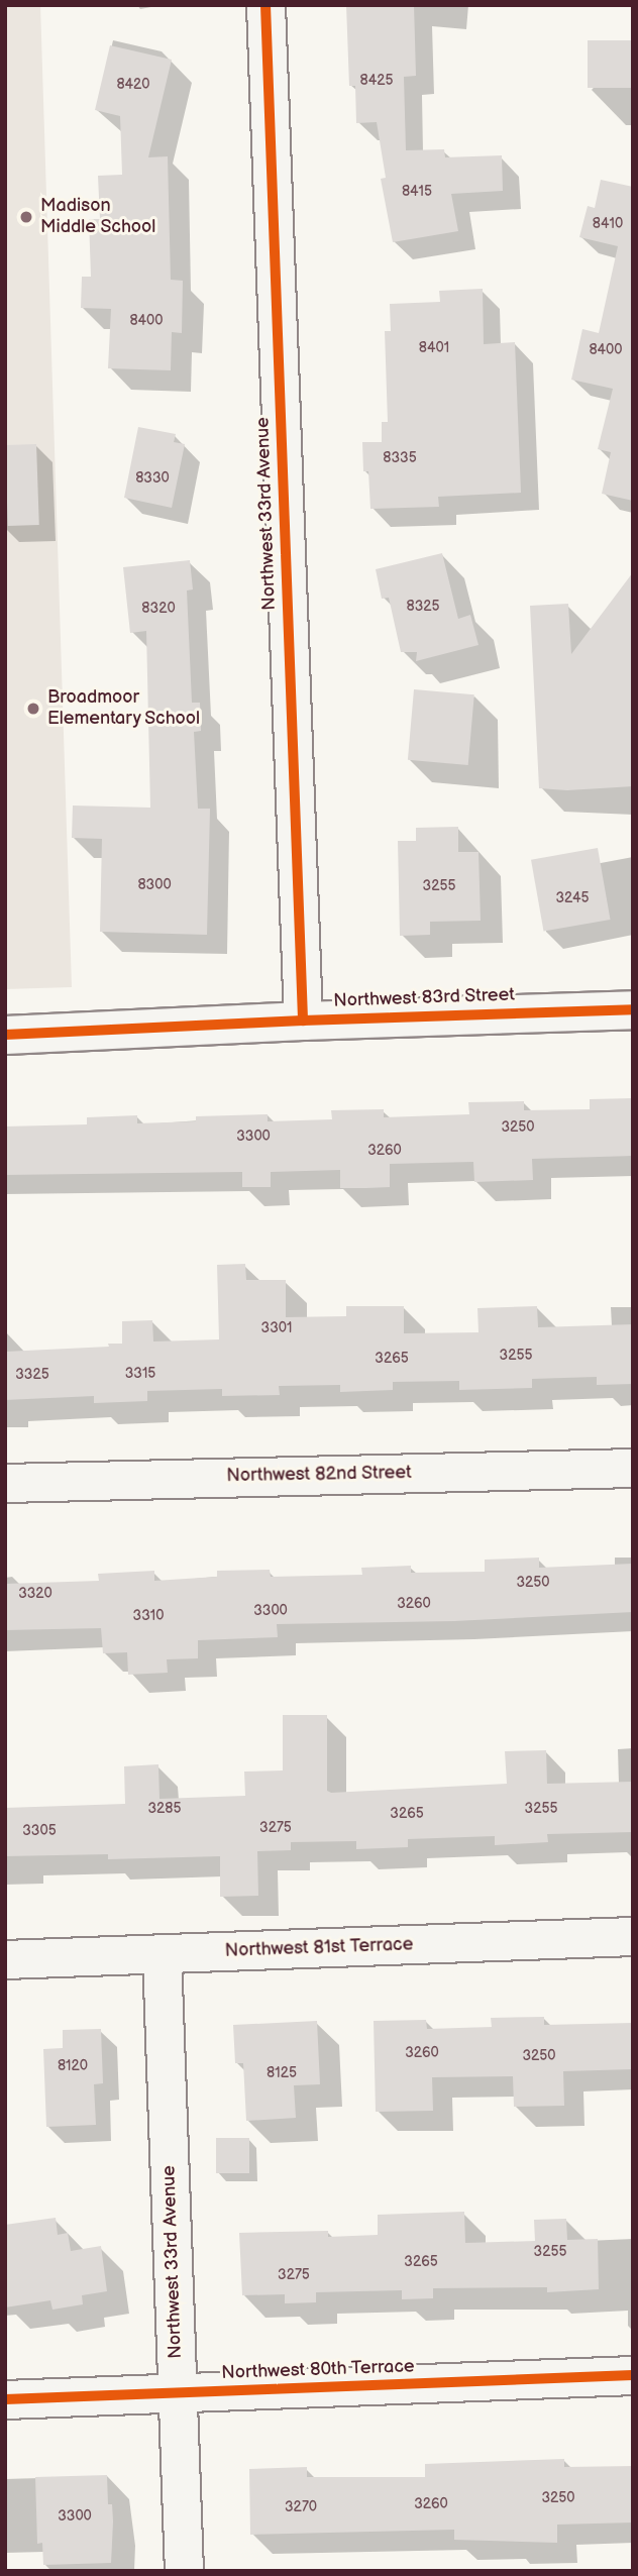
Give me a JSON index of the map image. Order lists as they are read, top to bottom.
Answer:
{
  "streets": {
    "street": [
      "Northwest 33rd Avenue",
      "Northwest 83rd Street",
      "Northwest 82nd Street",
      "Northwest 81st Terrace",
      "Northwest 80th Terrace"
    ]
  },
  "crossings": [
    ["Northwest 33rd Avenue", "Northwest 83rd Street"],
    ["Northwest 33rd Avenue", "Northwest 81st Terrace"],
    ["Northwest 33rd Avenue", "Northwest 80th Terrace"]
  ],
  "places": ["Madison Middle School", "Broadmoor Elementary School"],
  "house_numbers": [
    "8425",
    "8420",
    "8415",
    "8410",
    "8400",
    "8401",
    "8400",
    "8335",
    "8330",
    "8325",
    "8320",
    "8300",
    "3255",
    "3245",
    "3250",
    "3300",
    "3260",
    "3301",
    "3255",
    "3265",
    "3315",
    "3325",
    "3250",
    "3320",
    "3260",
    "3300",
    "3310",
    "3285",
    "3255",
    "3265",
    "3275",
    "3305",
    "3260",
    "3250",
    "8120",
    "8125",
    "3255",
    "3265",
    "3275",
    "3250",
    "3260",
    "3270",
    "3300"
  ]
}
